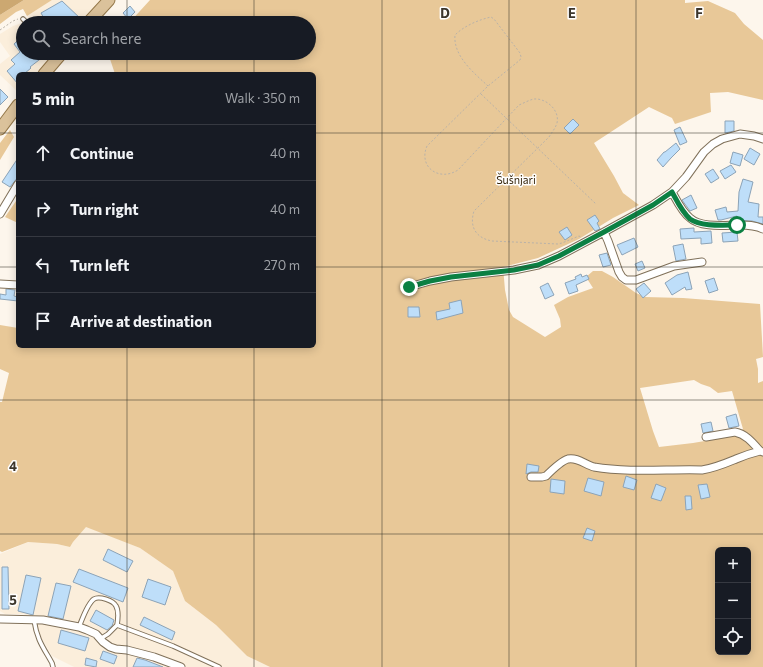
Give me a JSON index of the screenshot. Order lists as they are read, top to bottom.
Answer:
{
  "parks": ["Šušnjari"],
  "page": {
    "search": "Search here",
    "heading": ["5 min", "Walk · 350 m"],
    "list": [
      ["Continue", "40 m"],
      ["Turn right", "40 m"],
      ["Turn left", "270 m"],
      "Arrive at destination"
    ],
    "map_buttons": ["+", "−"]
  },
  "grid": {
    "columns": ["D", "E", "F"],
    "rows": ["4", "5"]
  }
}
